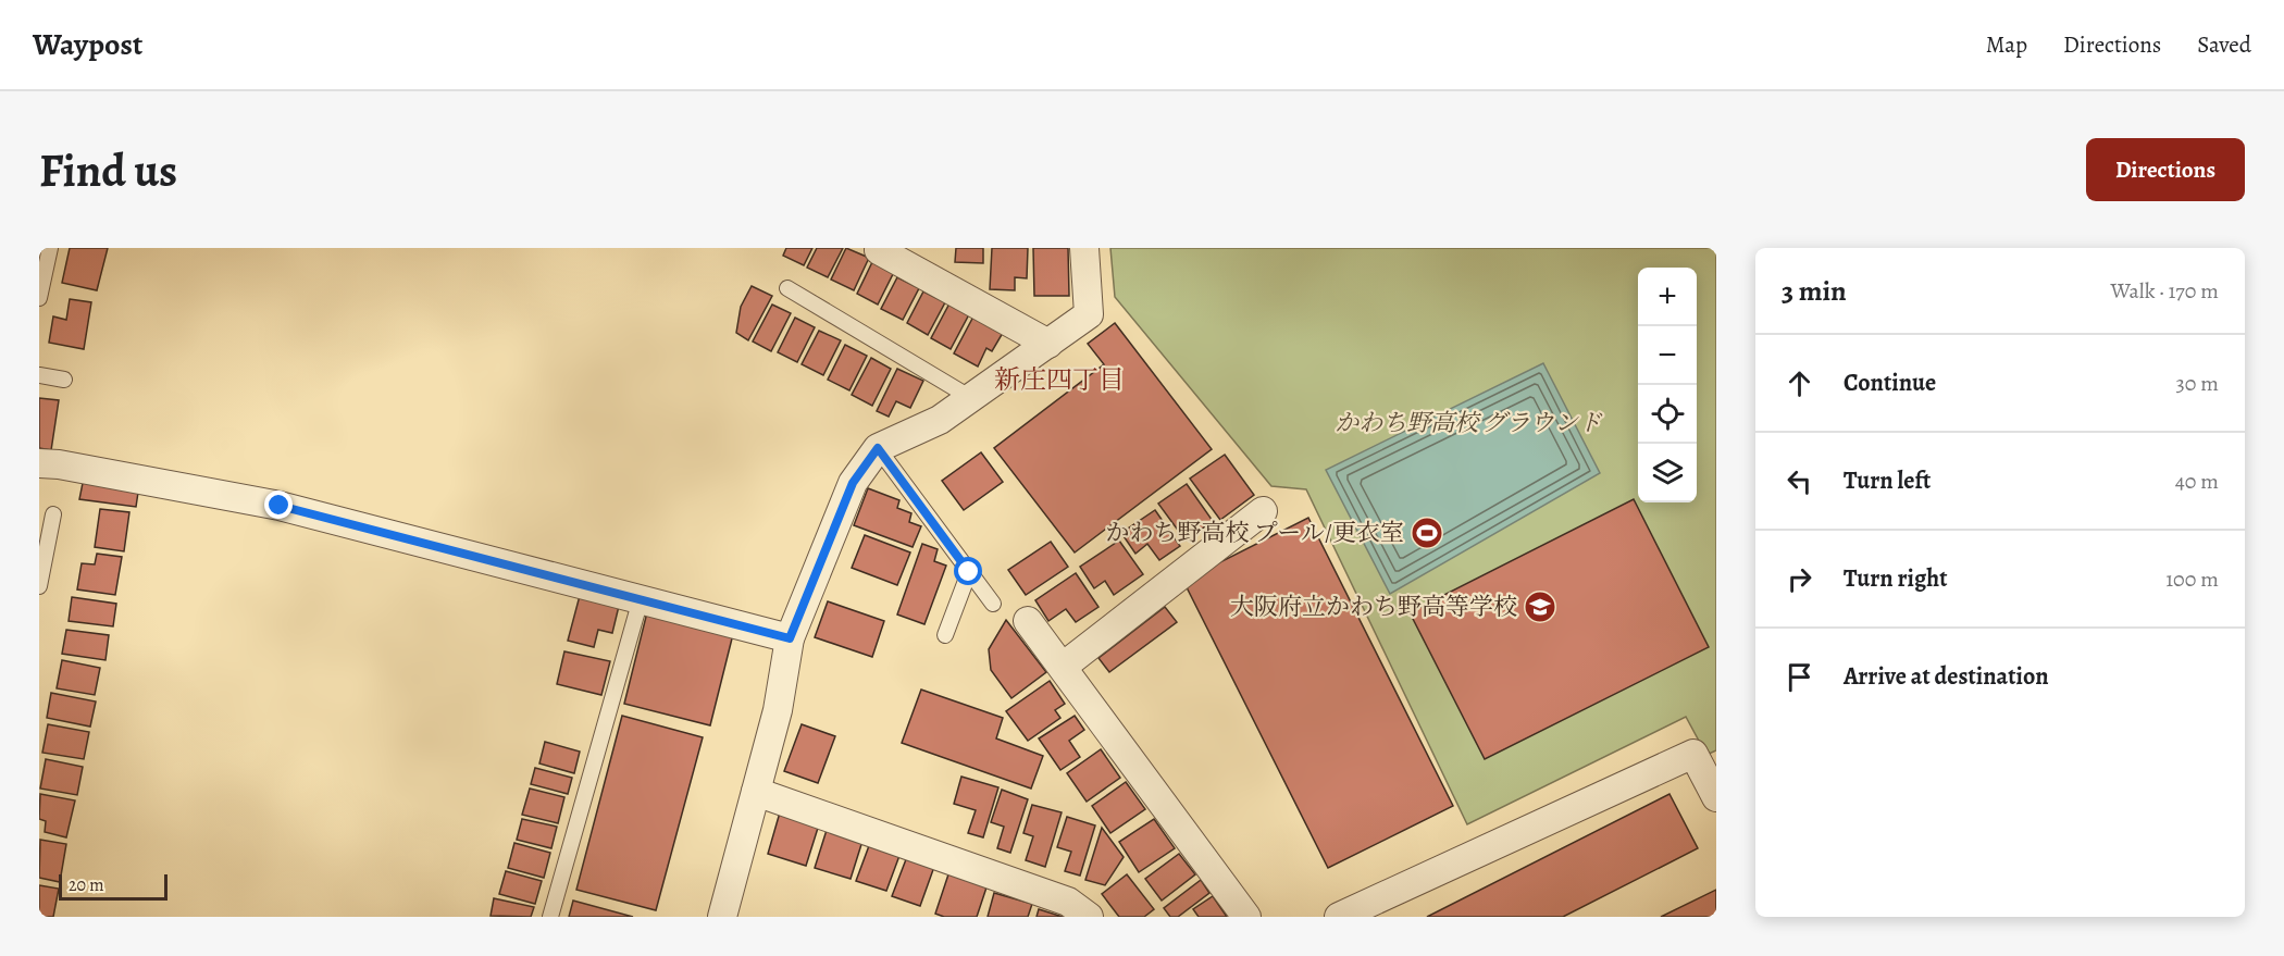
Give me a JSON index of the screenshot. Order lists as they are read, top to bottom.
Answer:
{
  "districts": ["新庄四丁目"],
  "parks": ["かわち野高校 グラウンド"],
  "places": {
    "sports": ["かわち野高校 プール/更衣室"],
    "school or university": ["大阪府立かわち野高等学校"]
  },
  "scale_bar": "20 m",
  "page": {
    "header": "Waypost",
    "nav": ["Map", "Directions", "Saved"],
    "buttons": "Directions",
    "title": "Find us",
    "heading": ["3 min", "Walk · 170 m"],
    "map_buttons": ["+", "−"],
    "list": [
      ["Continue", "30 m"],
      ["Turn left", "40 m"],
      ["Turn right", "100 m"],
      "Arrive at destination"
    ],
    "scale": "20 m"
  }
}
